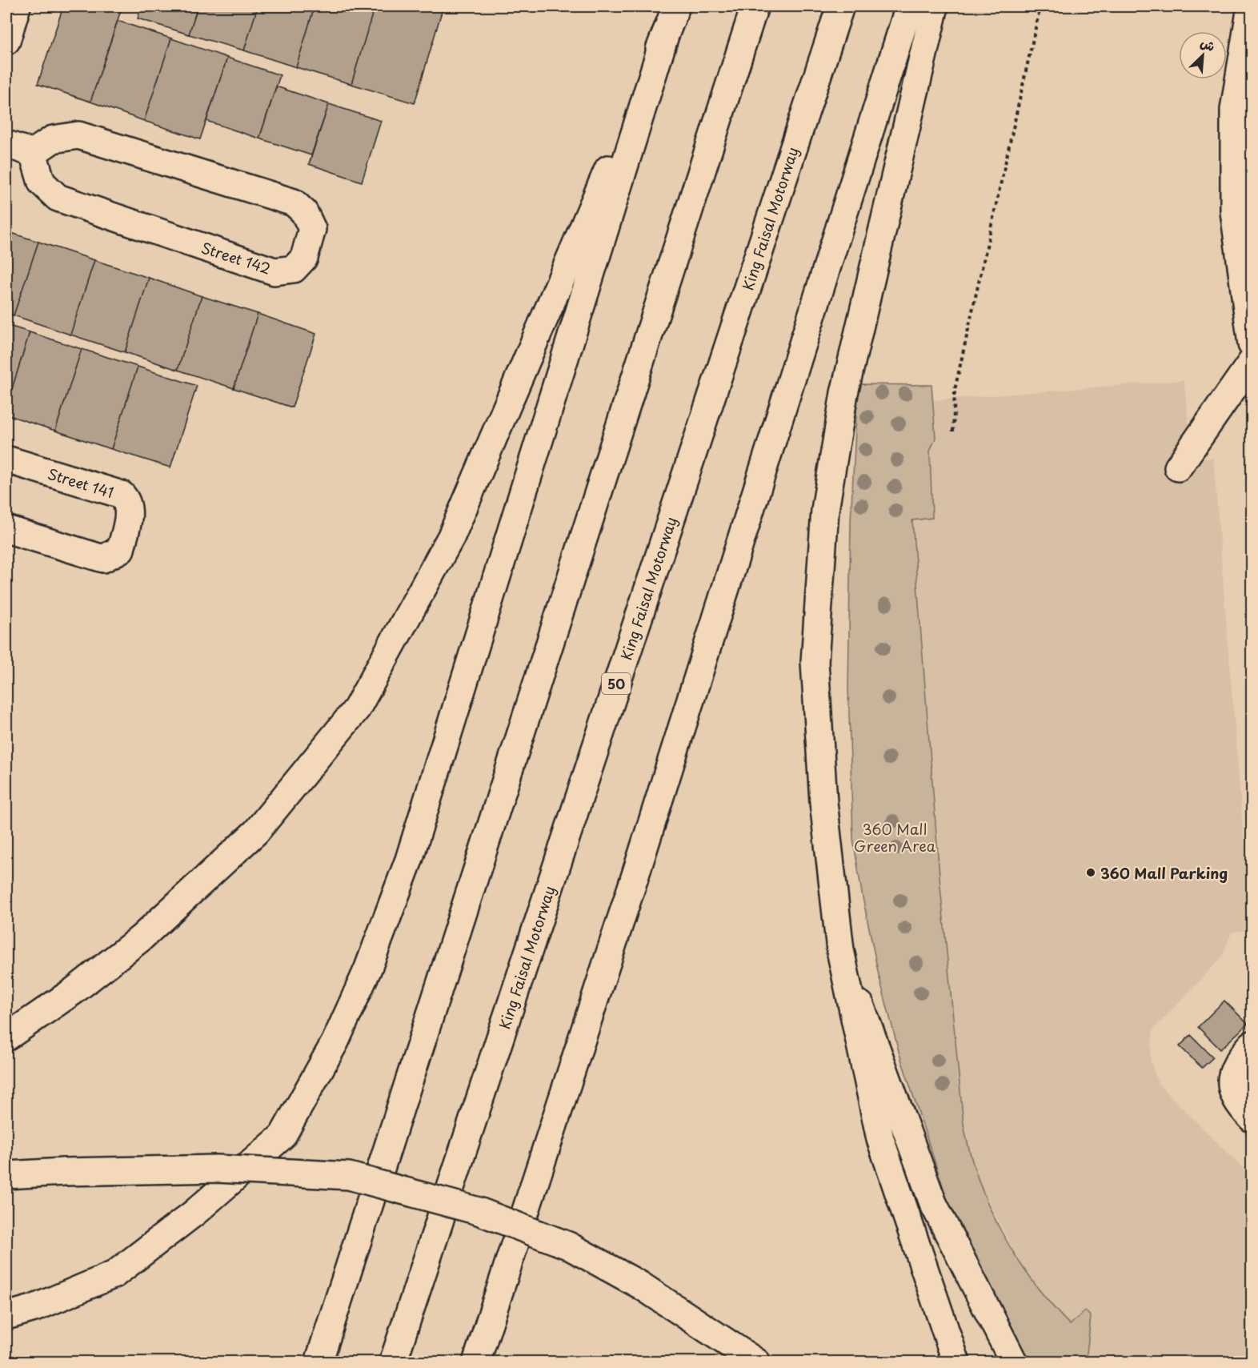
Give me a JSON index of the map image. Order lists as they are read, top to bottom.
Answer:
{
  "streets": {
    "main road": [
      "King Faisal Motorway",
      "Street 142",
      "Street 141",
      "50"
    ]
  },
  "parks": ["360 Mall Green Area"],
  "places": ["360 Mall Parking"],
  "north": "top right"
}
